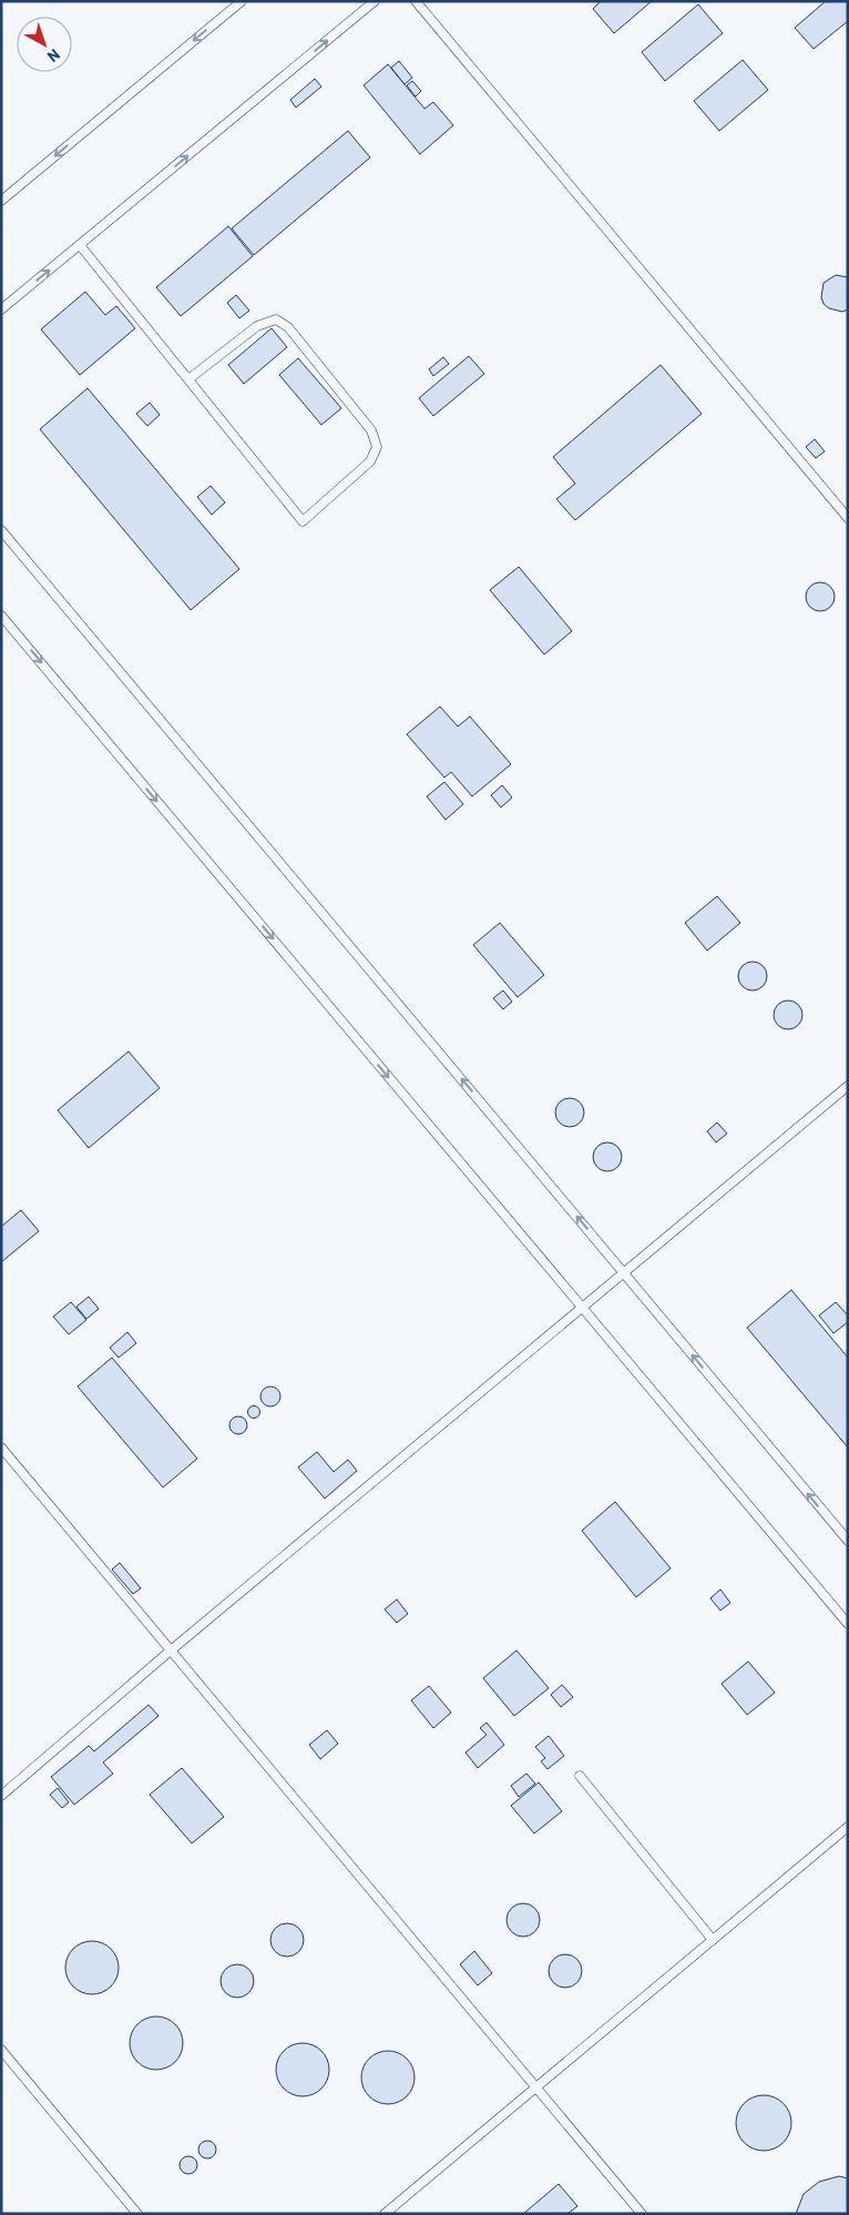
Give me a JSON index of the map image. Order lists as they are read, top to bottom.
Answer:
{
  "north": "bottom right"
}
